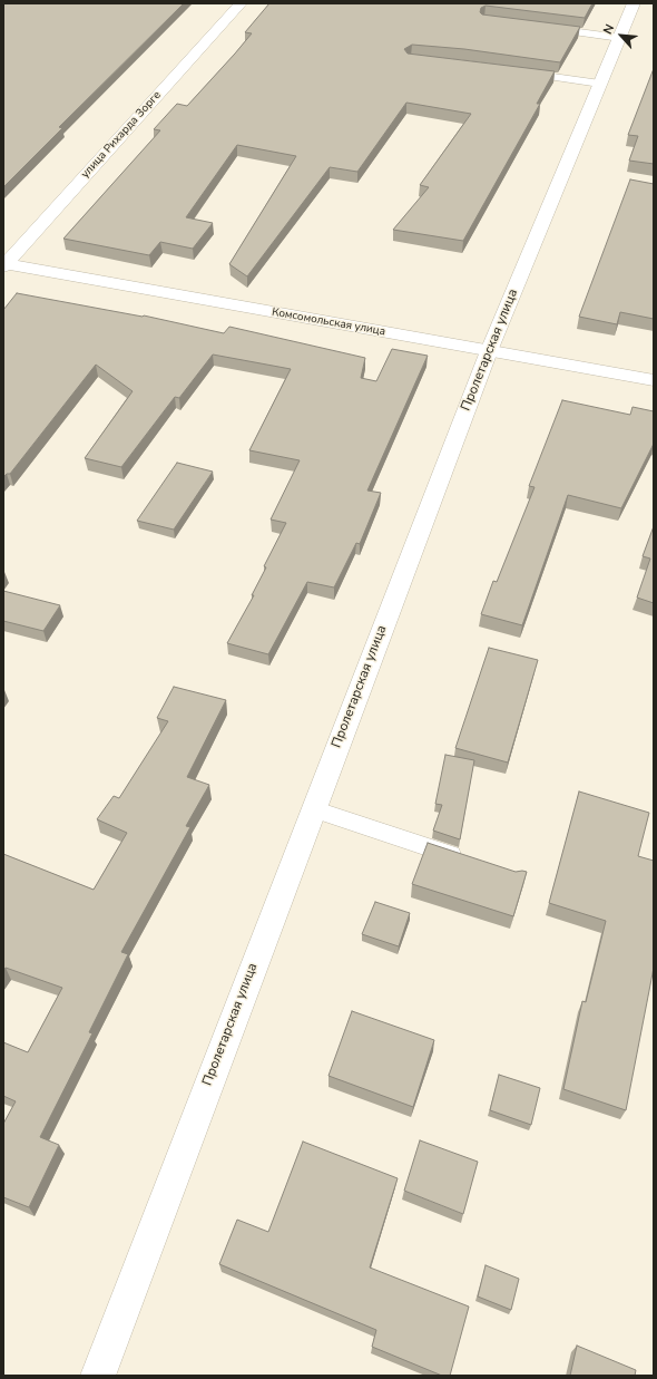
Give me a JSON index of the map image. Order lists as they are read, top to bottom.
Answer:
{
  "streets": {
    "street": ["улица Рихарда Зорге", "Комсомольская улица", "Пролетарская улица"]
  },
  "crossings": [
    ["улица Рихарда Зорге", "Комсомольская улица"],
    ["Комсомольская улица", "Пролетарская улица"]
  ],
  "north": "top left"
}
